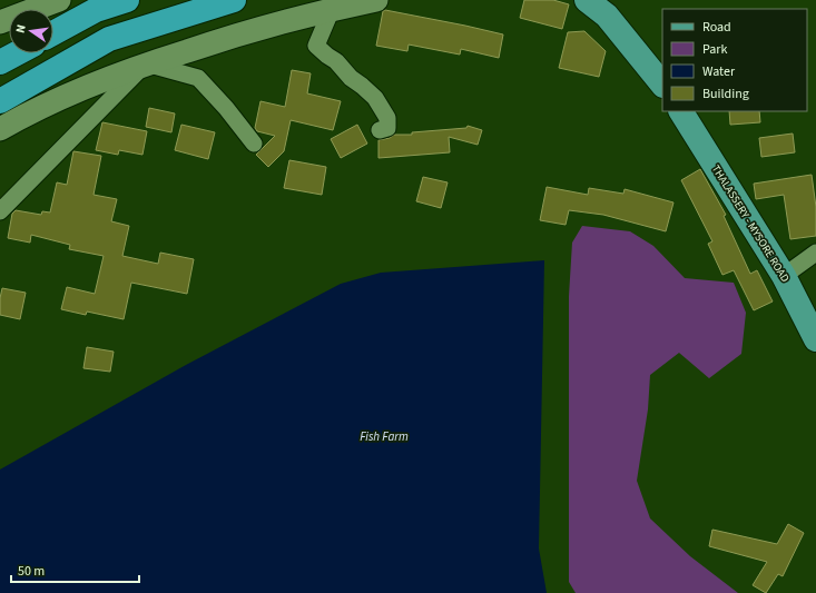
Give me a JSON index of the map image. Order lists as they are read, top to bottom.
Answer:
{
  "streets": {
    "main road": ["THALASSERY - MYSORE ROAD"]
  },
  "water": ["Fish Farm"],
  "legend": [
    "Road",
    "Park",
    "Water",
    "Building"
  ],
  "scale_bar": "50 m",
  "north": "left"
}
